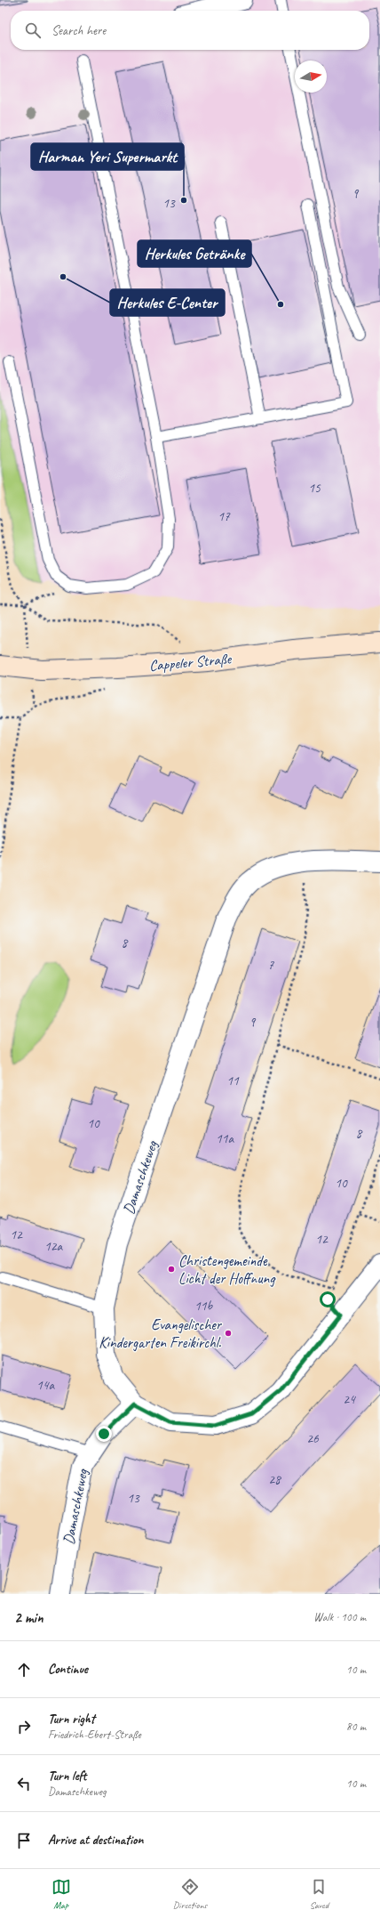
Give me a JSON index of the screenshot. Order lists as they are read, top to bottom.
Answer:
{
  "streets": {
    "main road": ["Cappeler Straße"],
    "street": ["Damaschkeweg"]
  },
  "places": [
    "Harman Yeri Supermarkt",
    "Herkules E-Center",
    "Herkules Getränke",
    "Christengemeinde Licht der Hoffnung",
    "Evangelischer Kindergarten Freikirchl."
  ],
  "house_numbers": [
    "9",
    "13",
    "15",
    "17",
    "8",
    "7",
    "9",
    "11",
    "10",
    "8",
    "11a",
    "10",
    "12",
    "12",
    "12a",
    "11b",
    "14a",
    "24",
    "26",
    "28",
    "13"
  ],
  "north": "right",
  "page": {
    "search": "Search here",
    "heading": ["2 min", "Walk · 100 m"],
    "list": [
      ["Continue", "10 m"],
      ["Turn right", "Friedrich-Ebert-Straße", "80 m"],
      ["Turn left", "Damaschkeweg", "10 m"],
      "Arrive at destination"
    ],
    "nav": ["Map", "Directions", "Saved"]
  }
}
